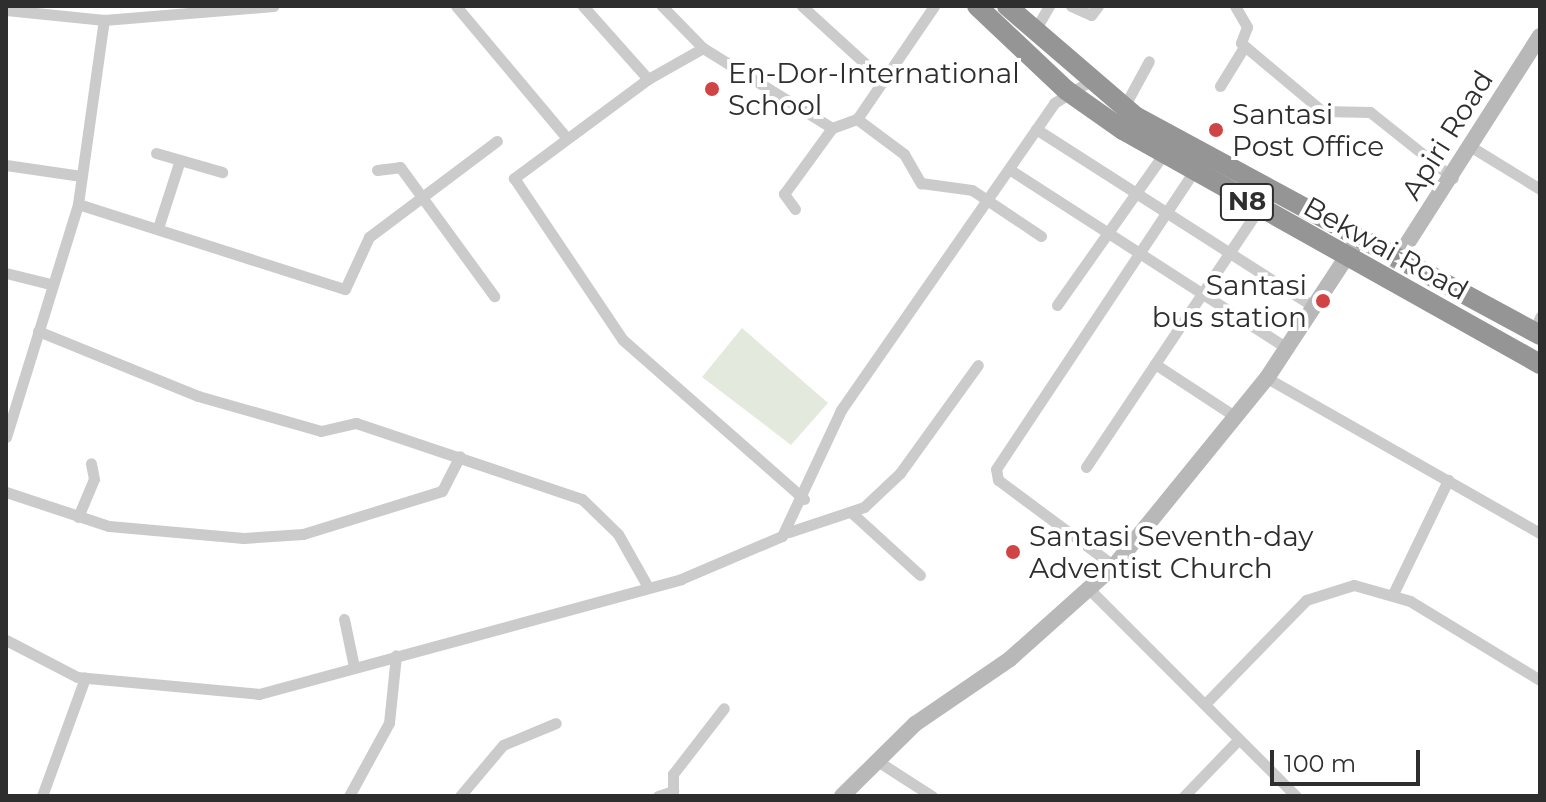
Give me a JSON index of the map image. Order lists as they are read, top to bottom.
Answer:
{
  "streets": {
    "highway": ["N8", "Bekwai Road"],
    "street": ["Apiri Road"]
  },
  "crossings": [
    ["Apiri Road", "Bekwai Road"]
  ],
  "places": [
    "En-Dor-International School",
    "Santasi Post Office",
    "Santasi bus station",
    "Santasi Seventh-day Adventist Church"
  ],
  "scale_bar": "100 m"
}
